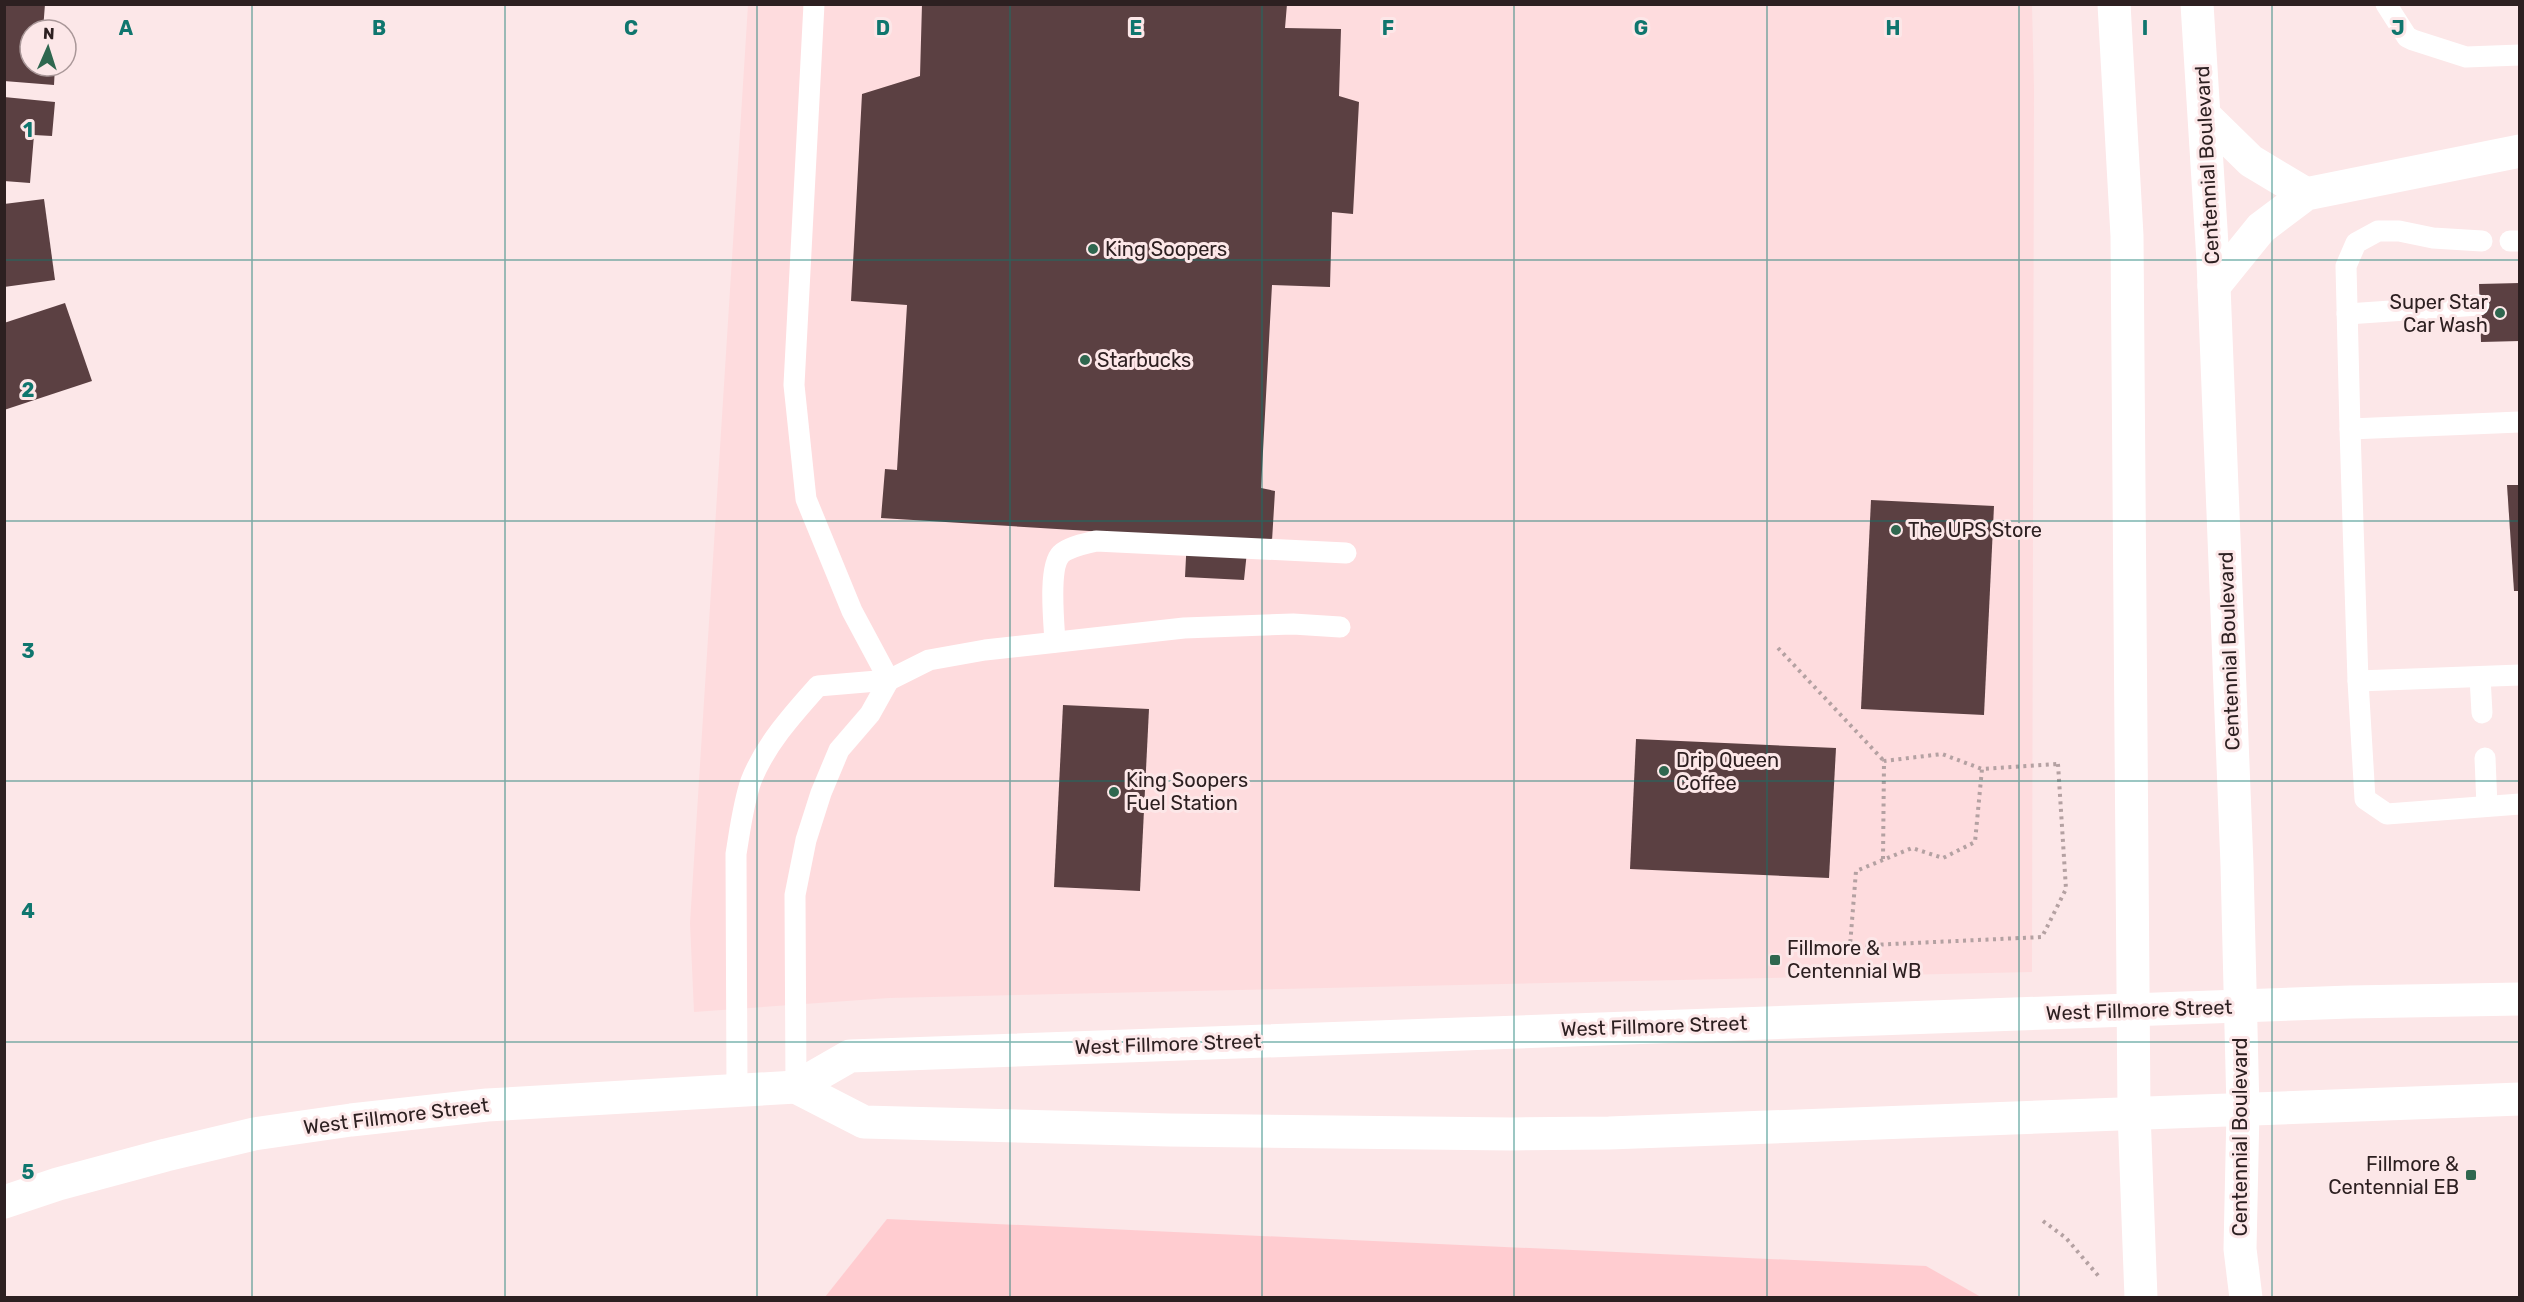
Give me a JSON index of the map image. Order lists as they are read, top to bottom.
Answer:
{
  "streets": {
    "main road": ["Centennial Boulevard", "West Fillmore Street"]
  },
  "crossings": [
    ["Centennial Boulevard", "West Fillmore Street"]
  ],
  "places": {
    "other": [
      "King Soopers",
      "Super Star Car Wash",
      "Starbucks",
      "The UPS Store",
      "Drip Queen Coffee",
      "King Soopers Fuel Station"
    ],
    "transit": ["Fillmore & Centennial WB", "Fillmore & Centennial EB"]
  },
  "north": "top",
  "grid": {
    "columns": [
      "A",
      "B",
      "C",
      "D",
      "E",
      "F",
      "G",
      "H",
      "I",
      "J"
    ],
    "rows": [
      "1",
      "2",
      "3",
      "4",
      "5"
    ]
  }
}
